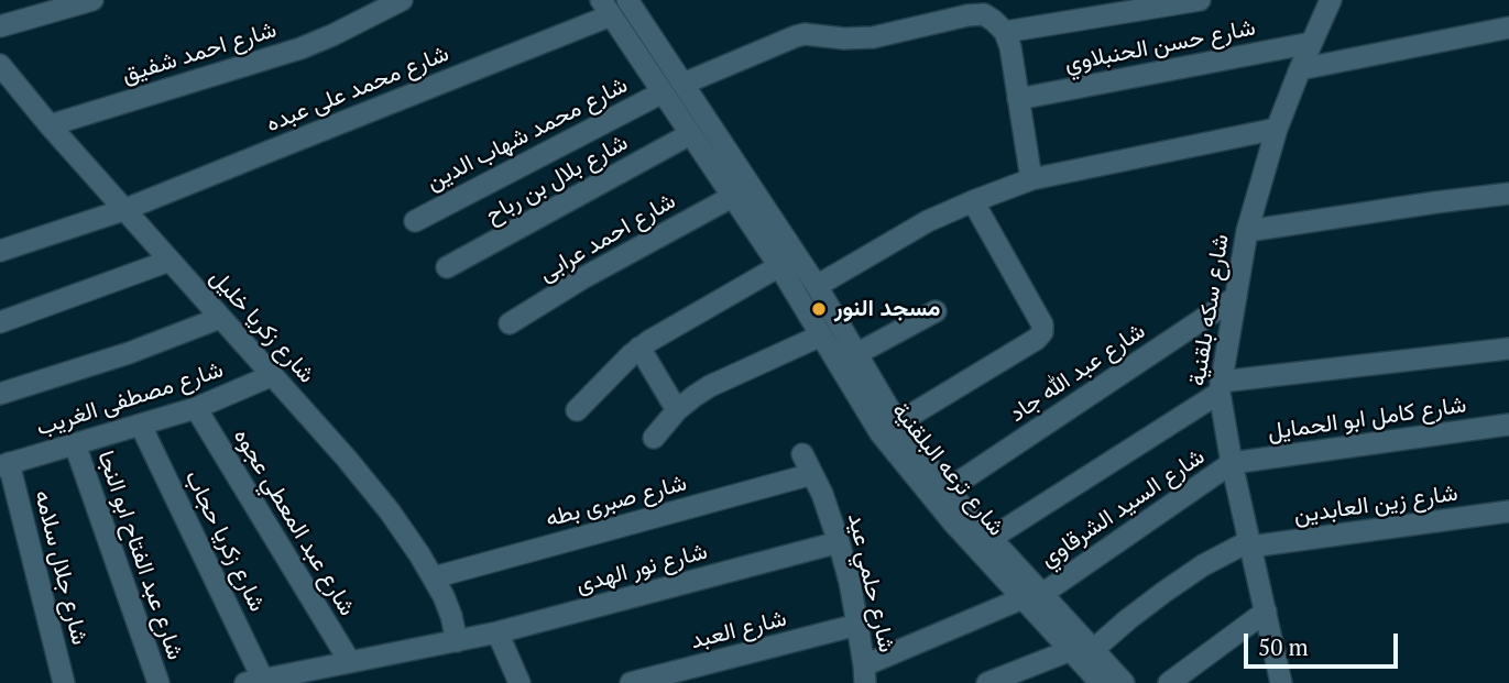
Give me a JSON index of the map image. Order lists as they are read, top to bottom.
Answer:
{
  "streets": {
    "street": [
      "شارع حسن الحنبلاوي",
      "شارع احمد شفيق",
      "شارع محمد على عبده",
      "شارع محمد شهاب الدين",
      "شارع بلال بن رباح",
      "شارع احمد عرابى",
      "شارع سكه بلقنية",
      "شارع زكريا خليل",
      "شارع عبد الله جاد",
      "شارع مصطفى الغريب",
      "شارع كامل ابو الحمايل",
      "شارع ترعه البلقنية",
      "شارع صبرى بطه",
      "شارع زين العابدين",
      "شارع السيد الشرقاوي",
      "شارع عبد المعطي عجوه",
      "شارع زكريا حجاب",
      "شارع عبد الفتاح ابو النجا",
      "شارع جلال سلامه",
      "شارع نور الهدى",
      "شارع حلمي عيد",
      "شارع العبد"
    ]
  },
  "crossings": [
    ["شارع حسن الحنبلاوي", "شارع سكه بلقنية"],
    ["شارع احمد شفيق", "شارع زكريا خليل"],
    ["شارع محمد على عبده", "شارع زكريا خليل"],
    ["شارع محمد على عبده", "شارع ترعه البلقنية"],
    ["شارع محمد شهاب الدين", "شارع ترعه البلقنية"],
    ["شارع بلال بن رباح", "شارع ترعه البلقنية"],
    ["شارع احمد عرابى", "شارع ترعه البلقنية"],
    ["شارع سكه بلقنية", "شارع عبد الله جاد"],
    ["شارع سكه بلقنية", "شارع كامل ابو الحمايل"],
    ["شارع سكه بلقنية", "شارع زين العابدين"],
    ["شارع سكه بلقنية", "شارع السيد الشرقاوي"],
    ["شارع زكريا خليل", "شارع مصطفى الغريب"],
    ["شارع زكريا خليل", "شارع صبرى بطه"],
    ["شارع زكريا خليل", "شارع نور الهدى"],
    ["شارع عبد الله جاد", "شارع ترعه البلقنية"],
    ["شارع مصطفى الغريب", "شارع عبد المعطي عجوه"],
    ["شارع مصطفى الغريب", "شارع زكريا حجاب"],
    ["شارع مصطفى الغريب", "شارع عبد الفتاح ابو النجا"],
    ["شارع مصطفى الغريب", "شارع جلال سلامه"],
    ["شارع كامل ابو الحمايل", "شارع السيد الشرقاوي"],
    ["شارع ترعه البلقنية", "شارع زين العابدين"],
    ["شارع ترعه البلقنية", "شارع السيد الشرقاوي"],
    ["شارع صبرى بطه", "شارع حلمي عيد"],
    ["شارع السيد الشرقاوي", "شارع حلمي عيد"],
    ["شارع عبد المعطي عجوه", "شارع نور الهدى"],
    ["شارع زكريا حجاب", "شارع نور الهدى"],
    ["شارع نور الهدى", "شارع حلمي عيد"],
    ["شارع حلمي عيد", "شارع العبد"]
  ],
  "places": ["مسجد النور"],
  "scale_bar": "50 m"
}
